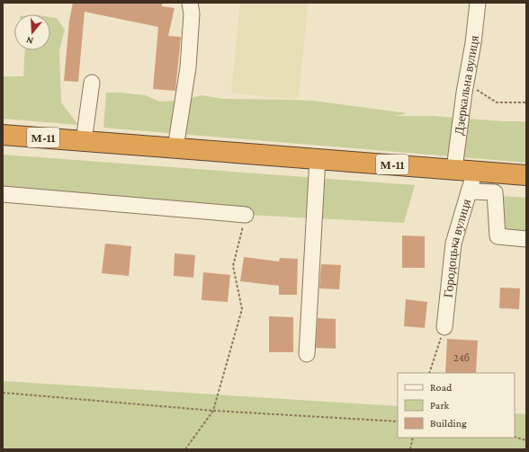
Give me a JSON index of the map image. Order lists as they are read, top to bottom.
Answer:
{
  "streets": {
    "highway": ["М-11"],
    "street": ["Дзеркальна вулиця", "Городоцька вулиця"]
  },
  "crossings": [
    ["Дзеркальна вулиця", "М-11"],
    ["М-11", "Городоцька вулиця"]
  ],
  "house_numbers": ["24б"],
  "legend": ["Road", "Park", "Building"],
  "north": "bottom"
}
